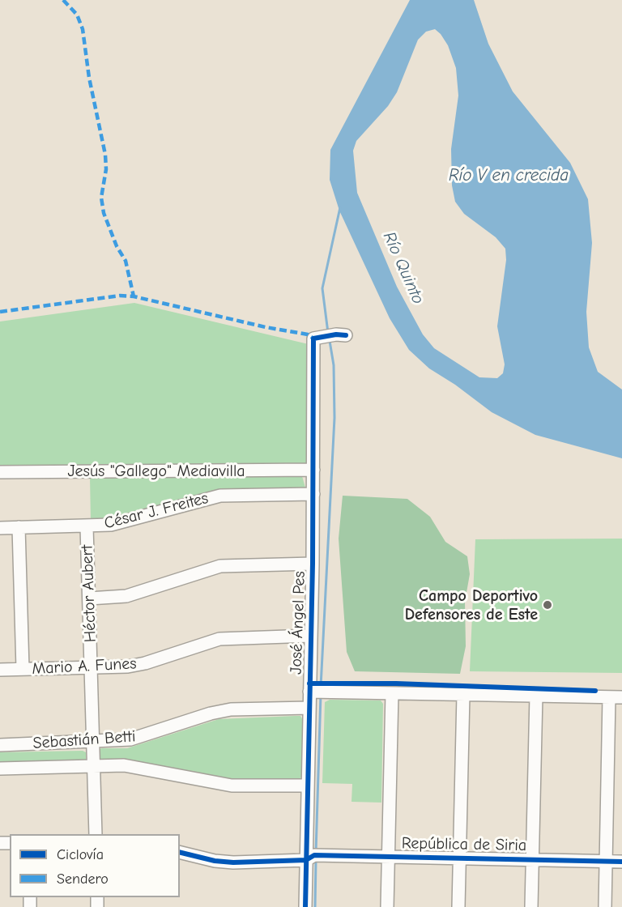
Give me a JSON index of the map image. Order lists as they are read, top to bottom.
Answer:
{
  "streets": {
    "street": [
      "Jesús \"Gallego\" Mediavilla",
      "César J. Freites",
      "Héctor Aubert",
      "José Ángel Pes",
      "Mario A. Funes",
      "Sebastián Betti",
      "República de Siria"
    ]
  },
  "crossings": [
    ["Jesús \"Gallego\" Mediavilla", "José Ángel Pes"],
    ["César J. Freites", "Héctor Aubert"],
    ["César J. Freites", "José Ángel Pes"],
    ["Héctor Aubert", "Mario A. Funes"],
    ["Héctor Aubert", "Sebastián Betti"],
    ["José Ángel Pes", "Mario A. Funes"],
    ["José Ángel Pes", "Sebastián Betti"],
    ["José Ángel Pes", "República de Siria"]
  ],
  "water": ["Río V en crecida", "Río Quinto"],
  "places": ["Campo Deportivo Defensores de Este"],
  "legend": ["Ciclovía", "Sendero"]
}
